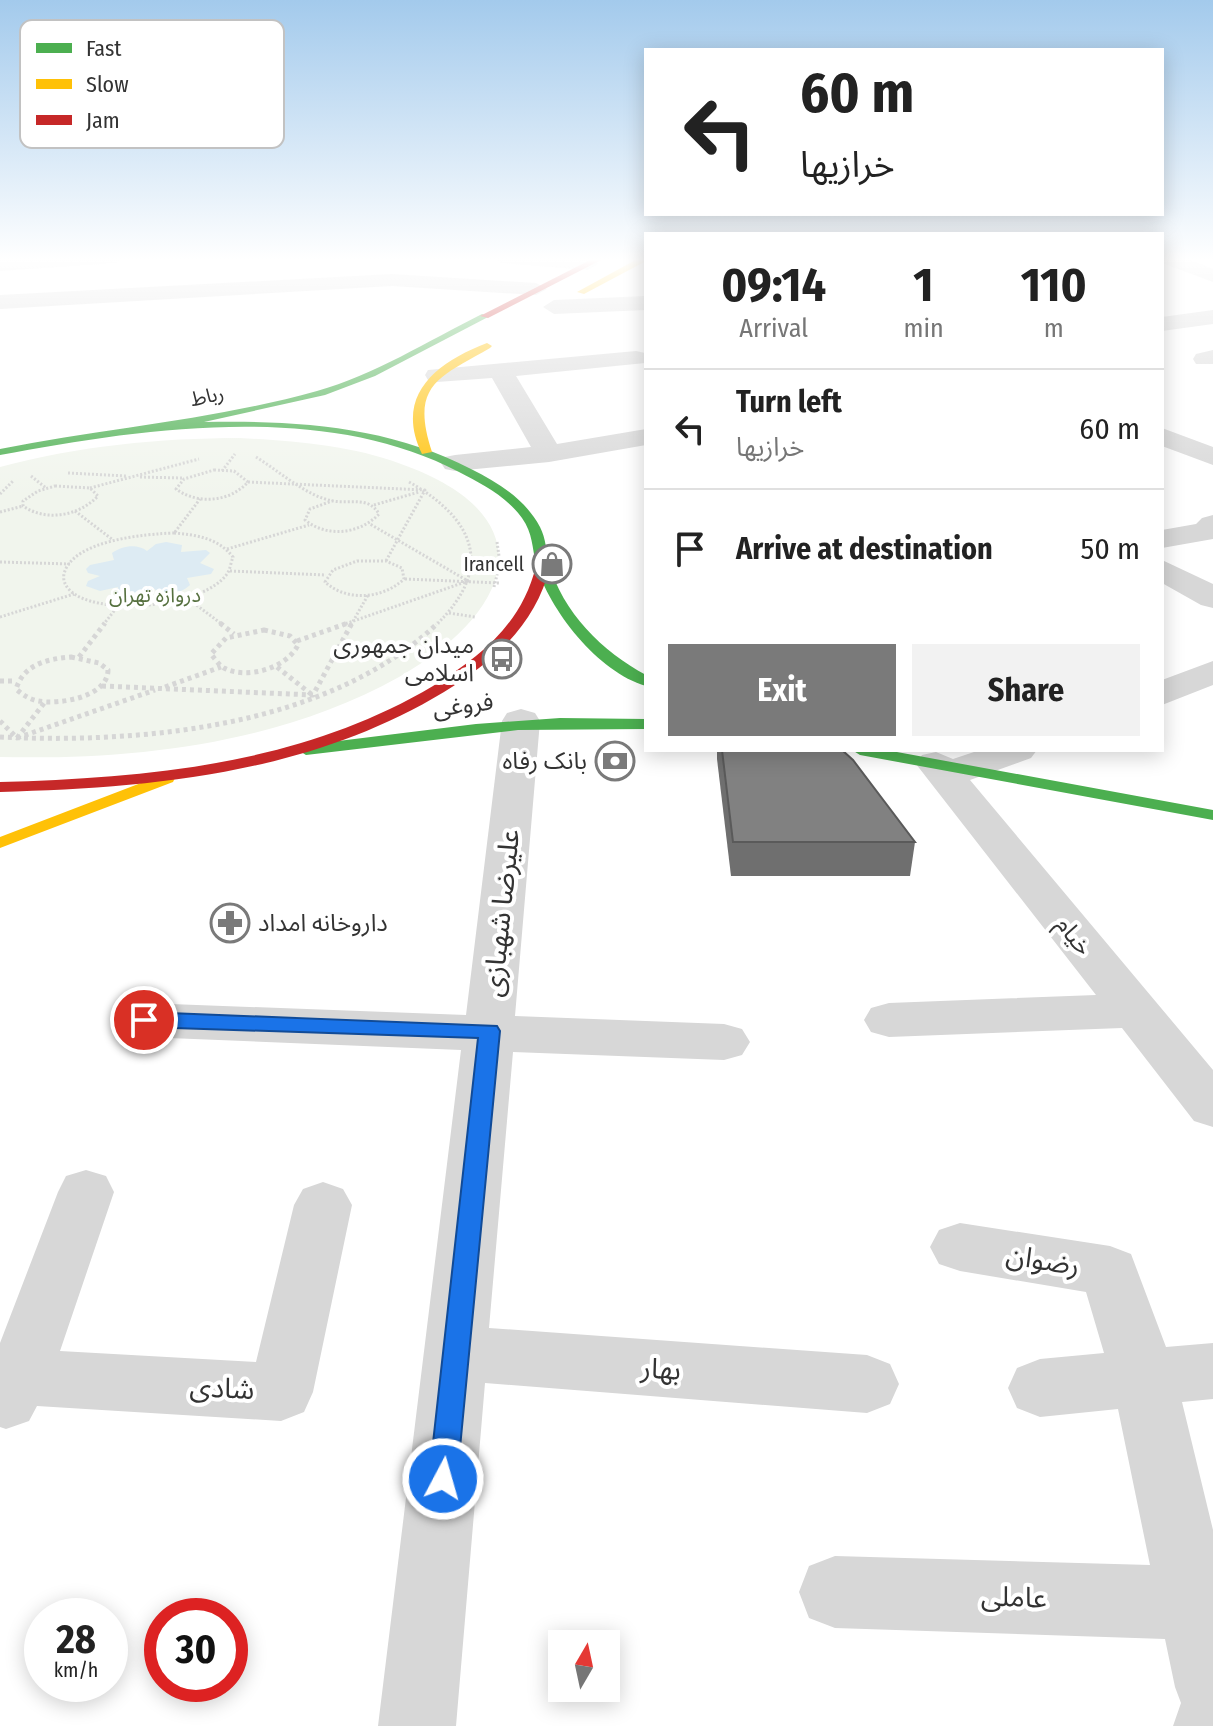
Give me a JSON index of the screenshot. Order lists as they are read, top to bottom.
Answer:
{
  "streets": {
    "main road": ["رباط", "فروغی"],
    "street": [
      "علیرضا شهبازی",
      "خیام",
      "رضوان",
      "بهار",
      "شادی",
      "عاملی"
    ]
  },
  "crossings": [
    ["فروغی", "علیرضا شهبازی"],
    ["علیرضا شهبازی", "بهار"]
  ],
  "parks": ["دروازه تهران"],
  "places": {
    "shop": ["Irancell"],
    "bus stop": ["میدان جمهوری اسلامی"],
    "bank": ["بانک رفاه"],
    "pharmacy": ["داروخانه امداد"]
  },
  "legend": ["Fast", "Slow", "Jam"],
  "north": "top",
  "page": {
    "turn": ["60 m", "خرازیها"],
    "eta": [
      "09:14",
      "Arrival",
      "1",
      "min",
      "110",
      "m"
    ],
    "list": [
      {
        "name": "Turn left",
        "note": "خرازیها",
        "value": "60 m"
      },
      {
        "name": "Arrive at destination",
        "value": "50 m"
      }
    ],
    "buttons": ["Exit", "Share"],
    "speed": "28 km/h",
    "limit": "30"
  }
}
